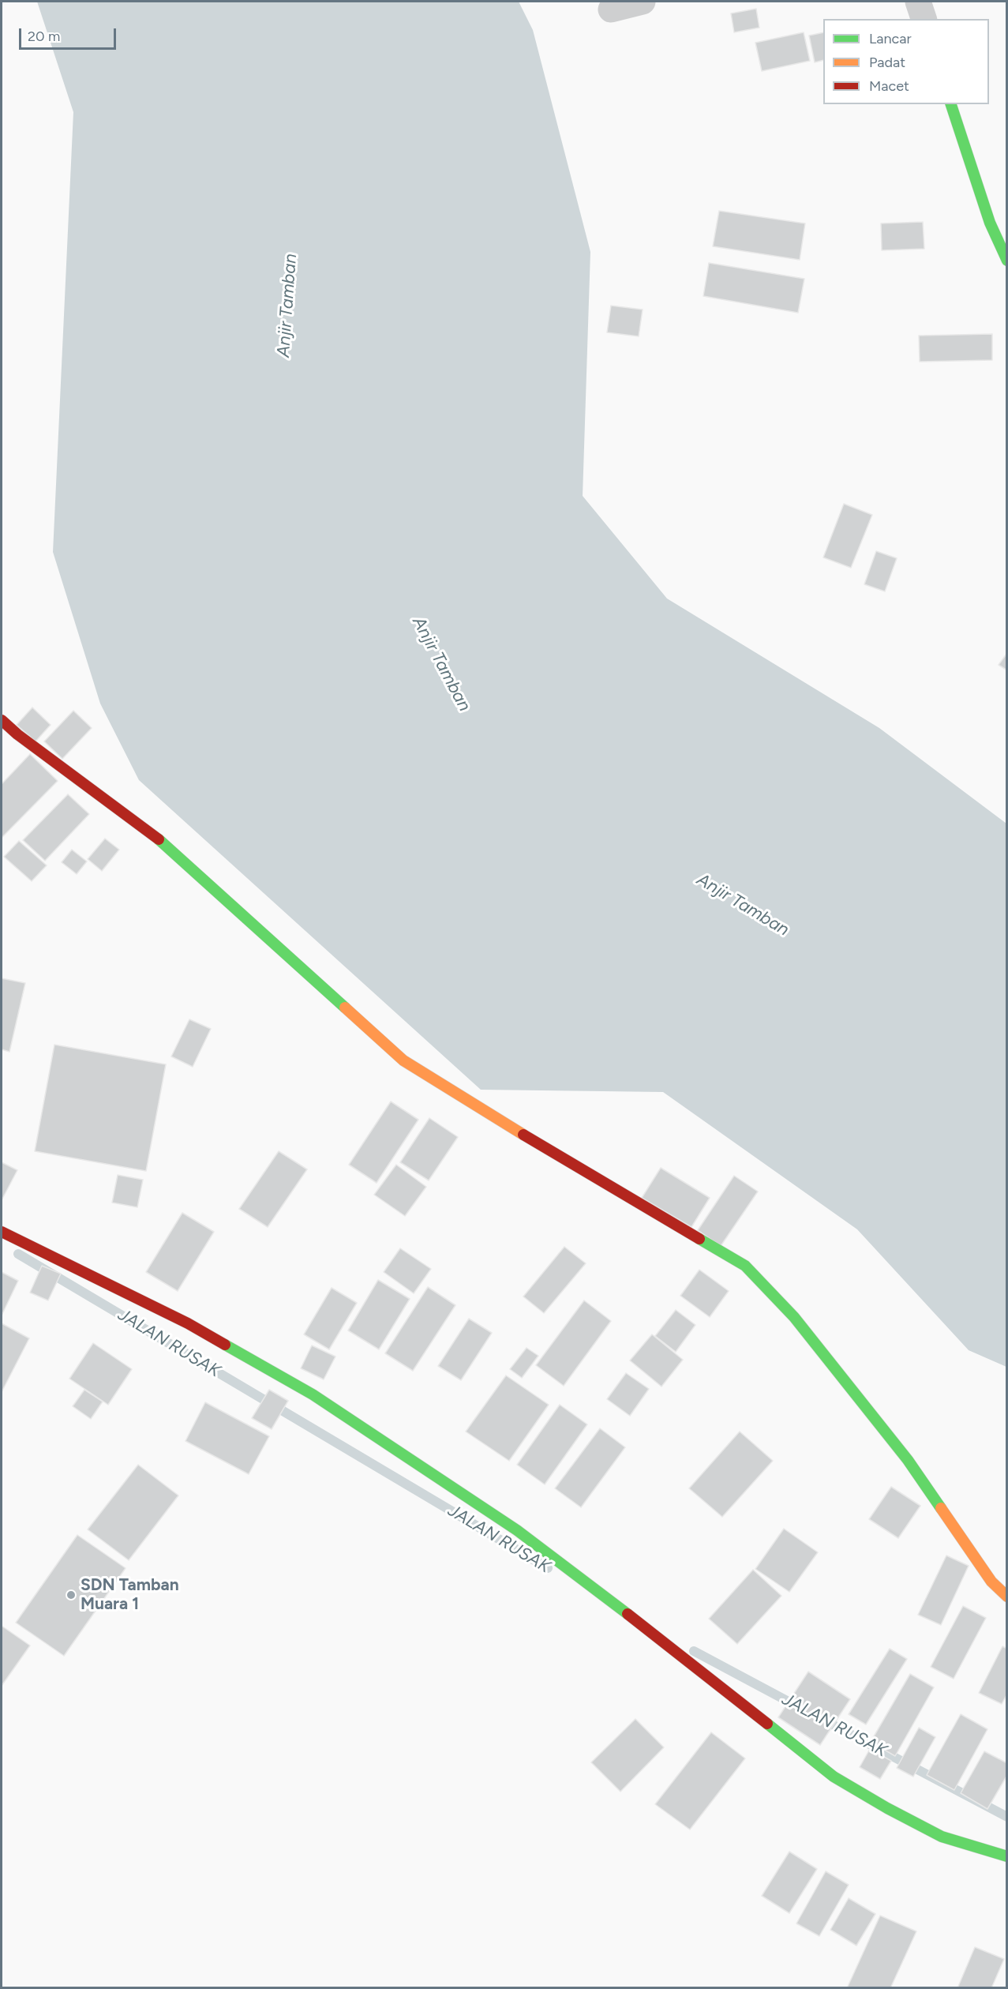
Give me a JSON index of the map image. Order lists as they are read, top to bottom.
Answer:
{
  "water": ["Anjir Tamban", "JALAN RUSAK"],
  "places": ["SDN Tamban Muara 1"],
  "legend": ["Lancar", "Padat", "Macet"],
  "scale_bar": "20 m"
}
